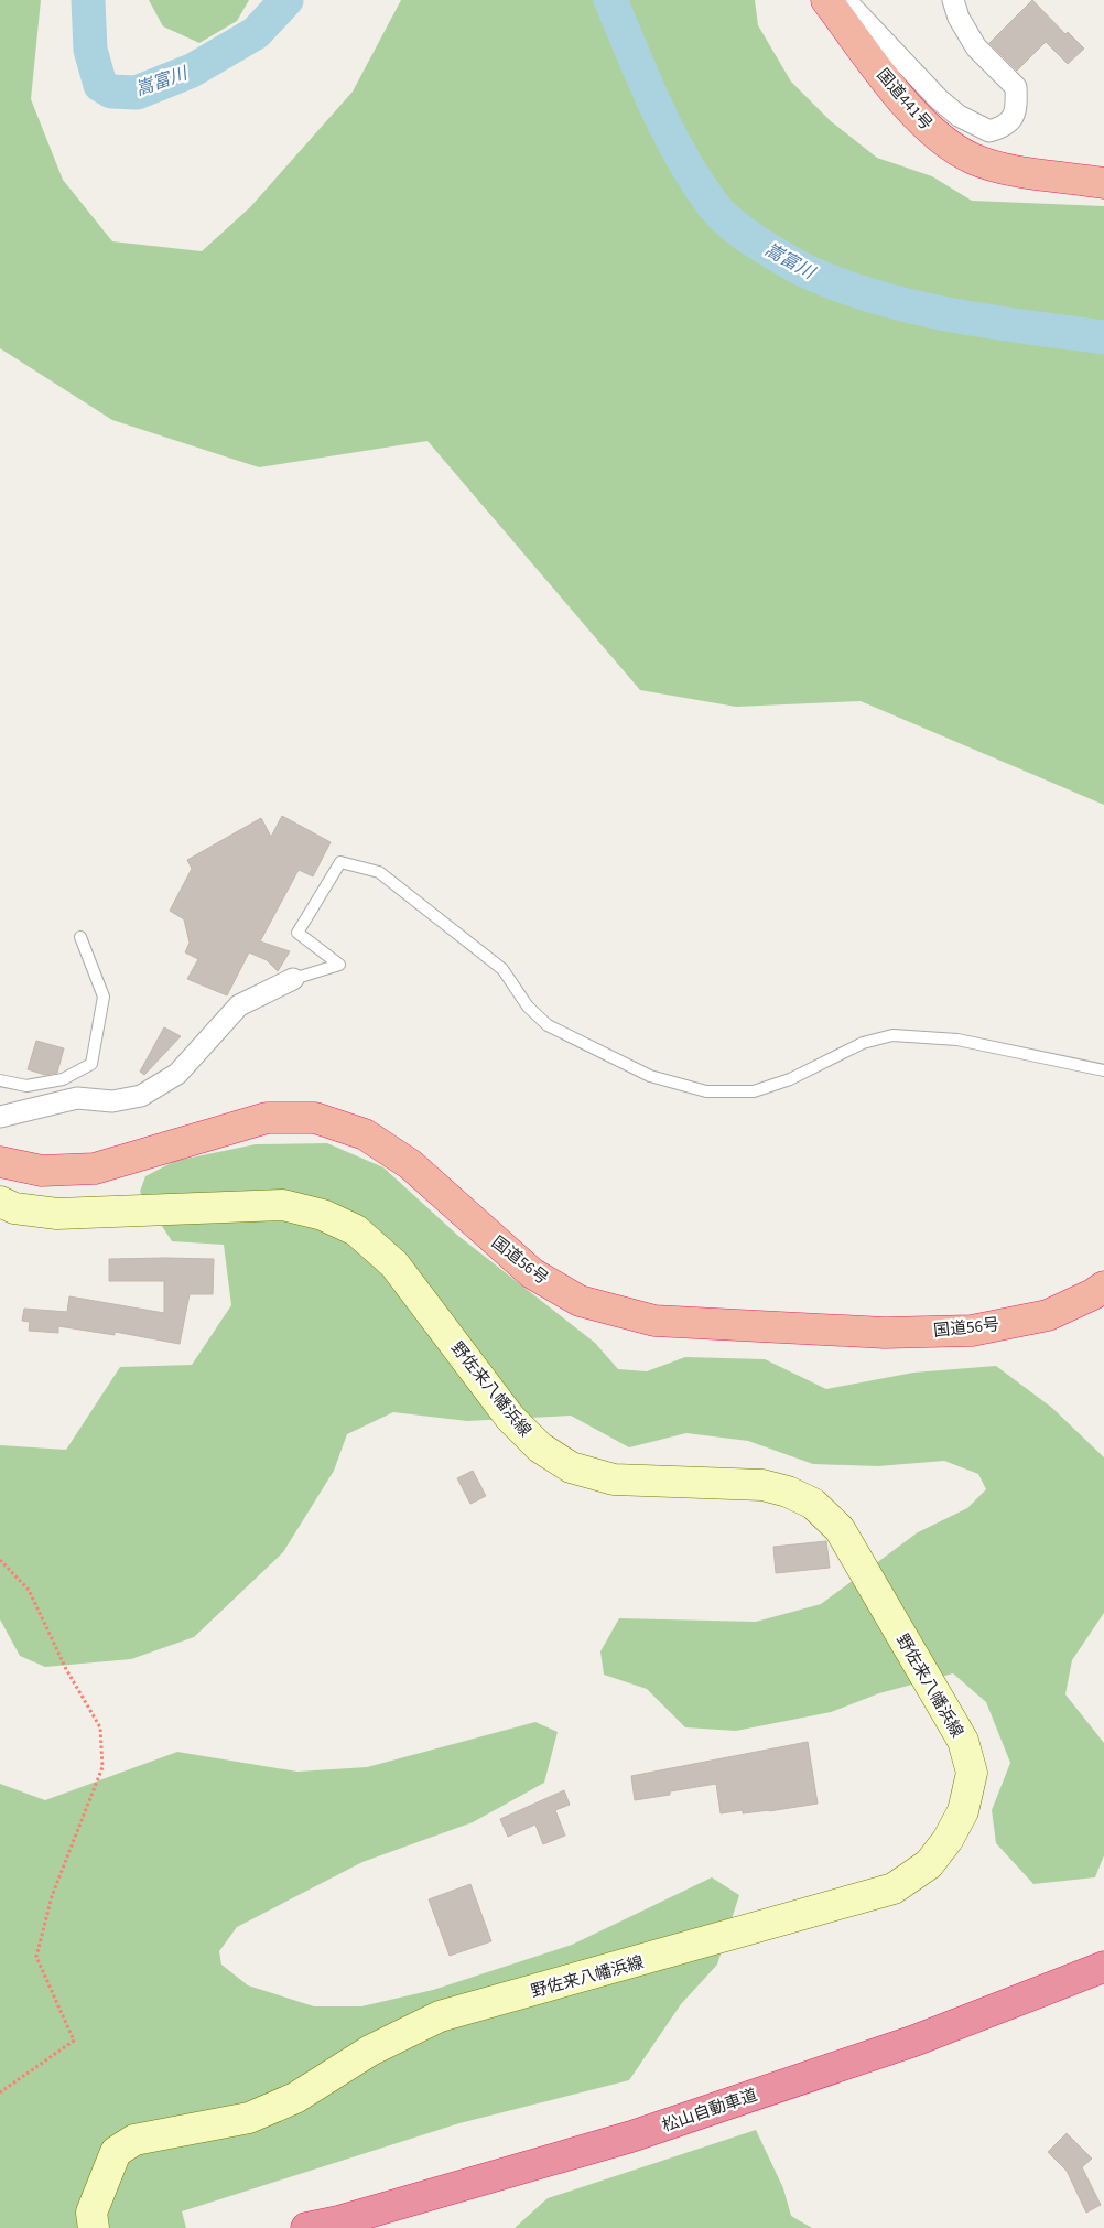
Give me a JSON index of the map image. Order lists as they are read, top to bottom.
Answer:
{
  "streets": {
    "highway": ["国道441号", "国道56号", "松山自動車道"],
    "main road": ["野佐来八幡浜線"]
  },
  "water": ["嵩富川"]
}
